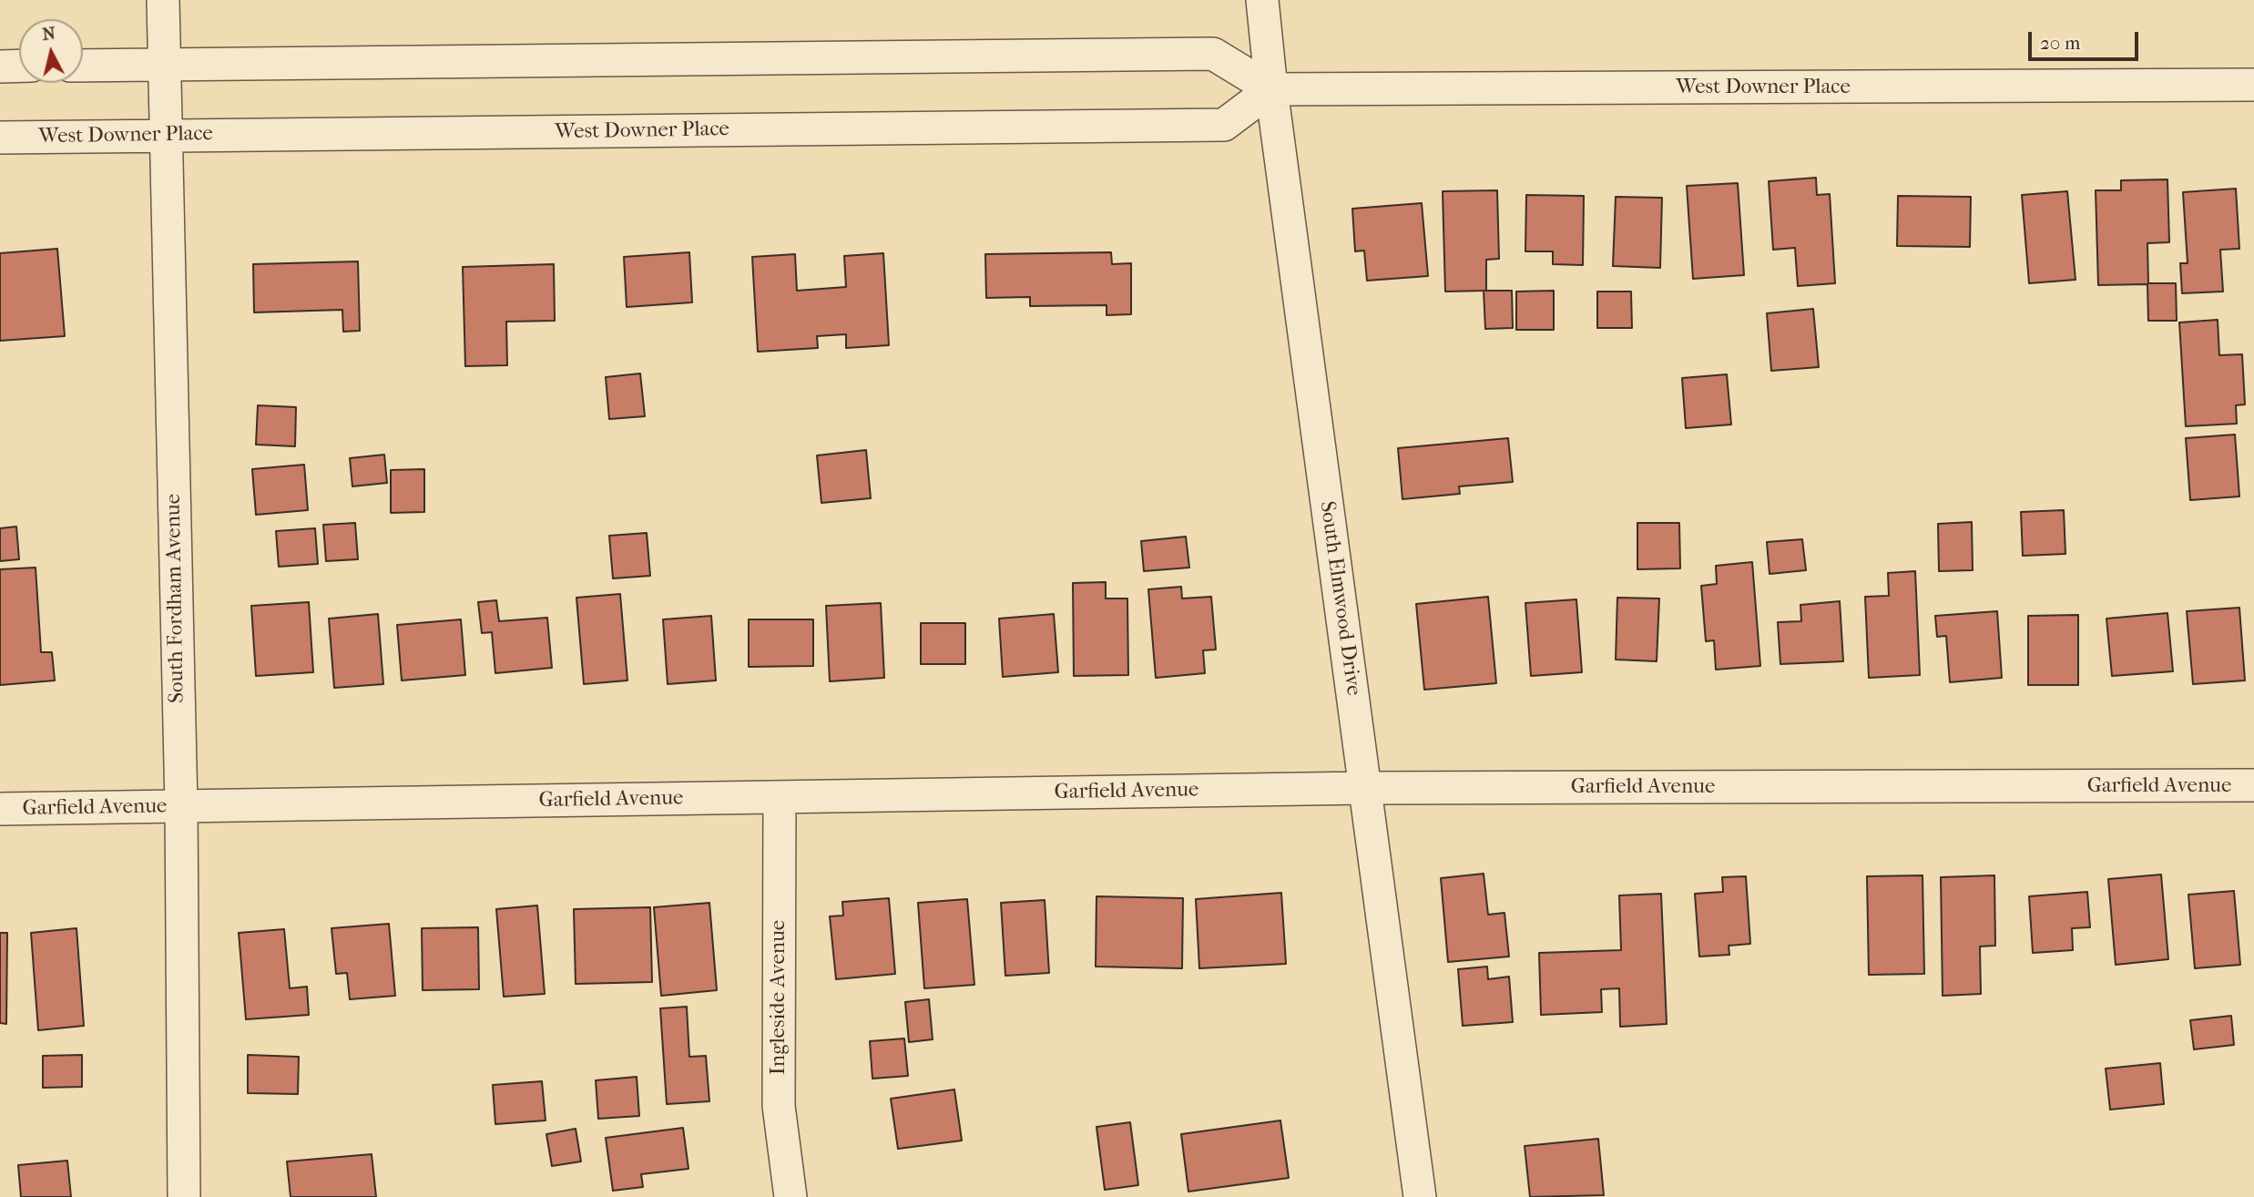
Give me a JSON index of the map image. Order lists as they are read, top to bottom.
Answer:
{
  "streets": {
    "street": [
      "West Downer Place",
      "South Fordham Avenue",
      "South Elmwood Drive",
      "Garfield Avenue",
      "Ingleside Avenue"
    ]
  },
  "crossings": [
    ["West Downer Place", "South Fordham Avenue"],
    ["West Downer Place", "South Elmwood Drive"],
    ["South Fordham Avenue", "Garfield Avenue"],
    ["South Elmwood Drive", "Garfield Avenue"],
    ["Garfield Avenue", "Ingleside Avenue"]
  ],
  "scale_bar": "20 m",
  "north": "top"
}
